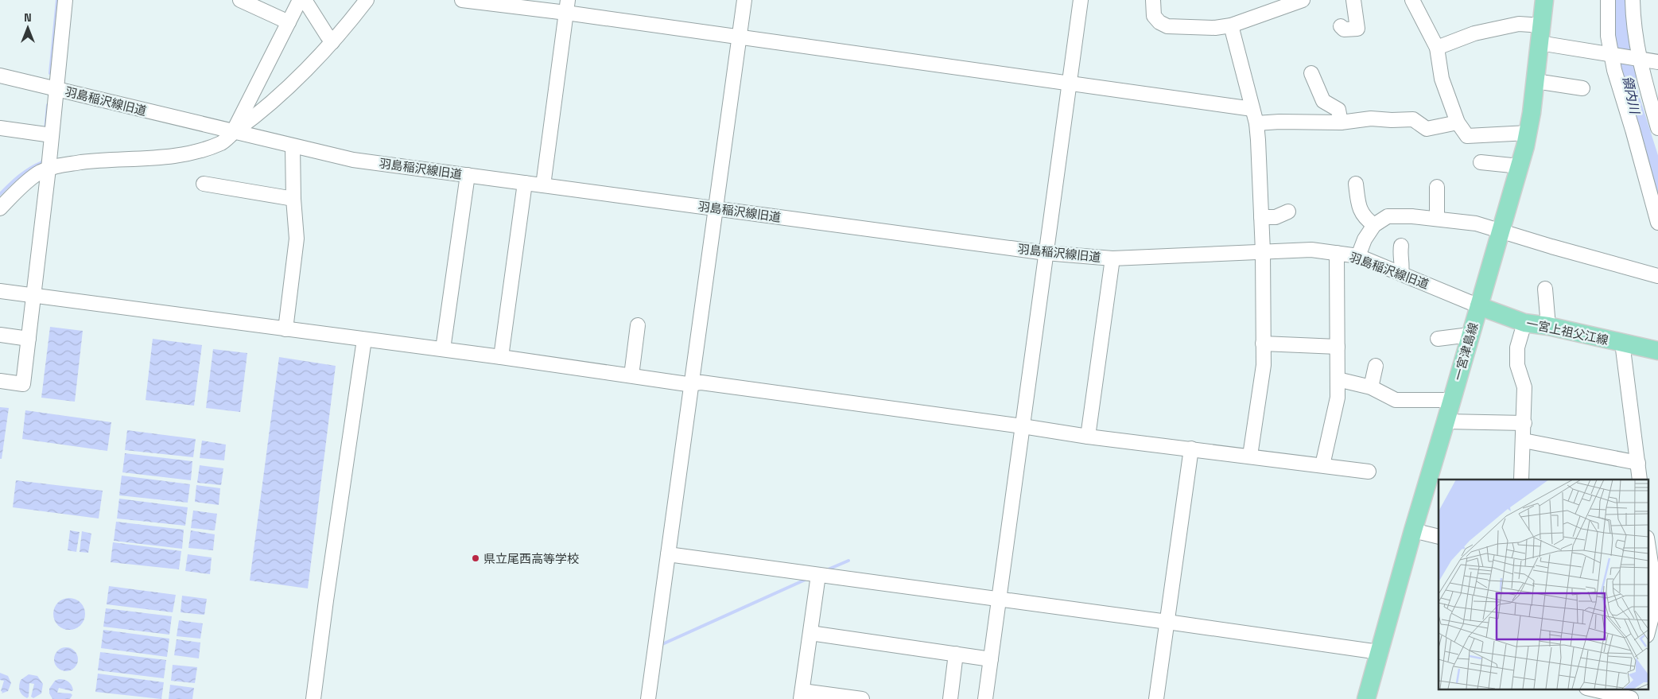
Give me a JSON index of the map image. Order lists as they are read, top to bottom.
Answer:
{
  "streets": {
    "main road": ["一宮上祖父江線", "一宮津島線"],
    "street": ["羽島稲沢線旧道"]
  },
  "crossings": [
    ["羽島稲沢線旧道", "一宮上祖父江線"],
    ["羽島稲沢線旧道", "一宮津島線"],
    ["一宮上祖父江線", "一宮津島線"]
  ],
  "water": ["領内川"],
  "places": ["県立尾西高等学校"],
  "north": "top"
}
